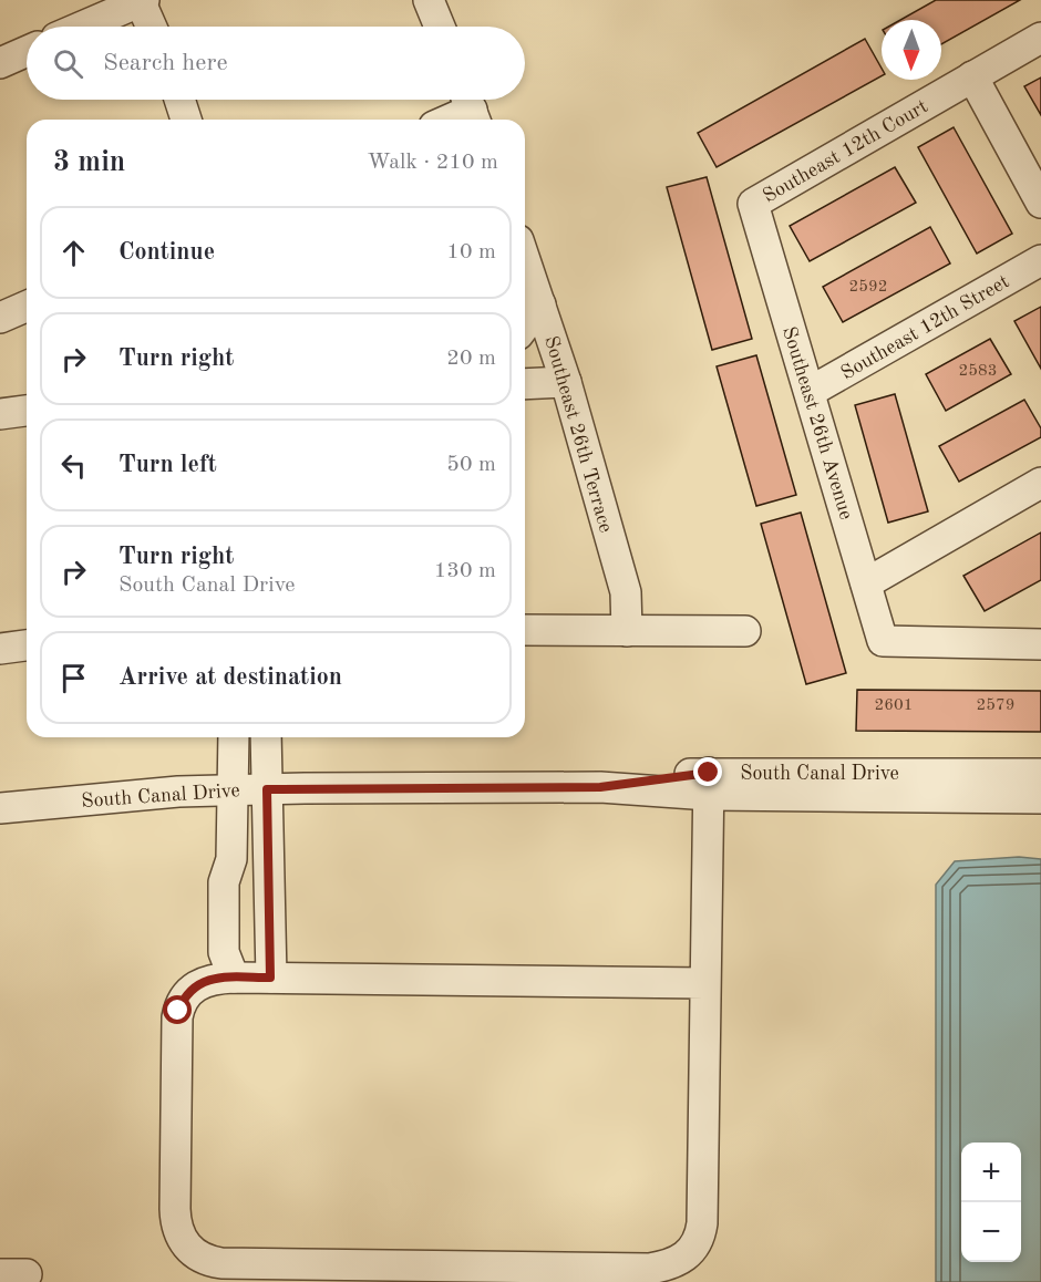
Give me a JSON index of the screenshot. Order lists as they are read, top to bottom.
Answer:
{
  "streets": {
    "street": [
      "Southeast 12th Court",
      "Southeast 12th Street",
      "Southeast 26th Avenue",
      "Southeast 26th Terrace",
      "South Canal Drive"
    ]
  },
  "crossings": [
    ["Southeast 12th Court", "Southeast 26th Avenue"],
    ["Southeast 12th Street", "Southeast 26th Avenue"]
  ],
  "house_numbers": [
    "2592",
    "2583",
    "2601",
    "2579"
  ],
  "north": "bottom",
  "page": {
    "search": "Search here",
    "heading": ["3 min", "Walk · 210 m"],
    "list": [
      ["Continue", "10 m"],
      ["Turn right", "20 m"],
      ["Turn left", "50 m"],
      ["Turn right", "South Canal Drive", "130 m"],
      "Arrive at destination"
    ],
    "map_buttons": ["+", "−"]
  }
}
